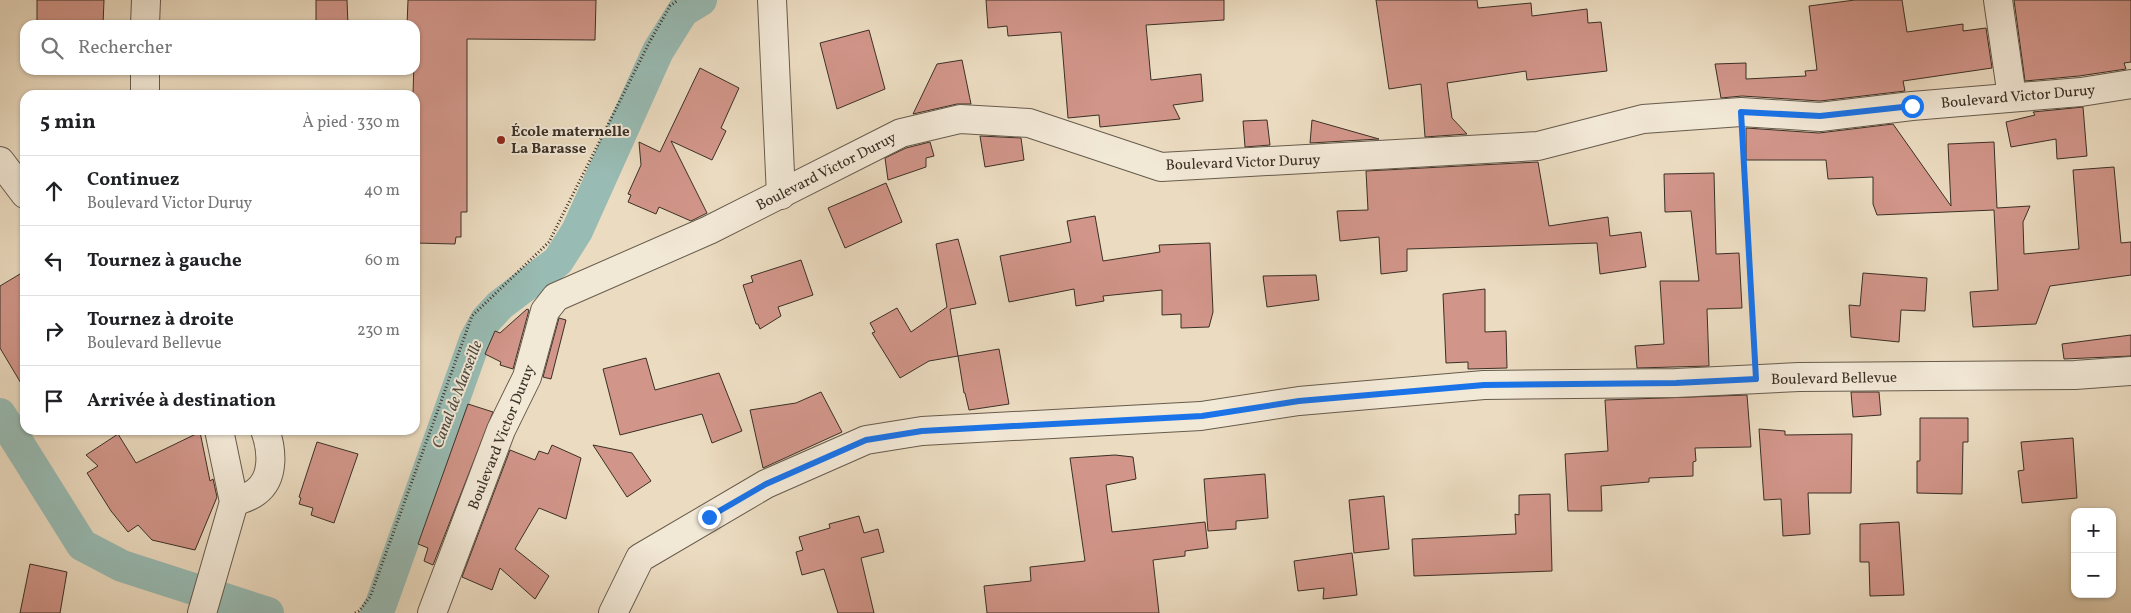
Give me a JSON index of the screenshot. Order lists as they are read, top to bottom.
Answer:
{
  "streets": {
    "street": ["Boulevard Victor Duruy", "Boulevard Bellevue"]
  },
  "water": ["Canal de Marseille"],
  "places": ["École maternelle La Barasse"],
  "page": {
    "search": "Rechercher",
    "heading": ["5 min", "À pied · 330 m"],
    "list": [
      ["Continuez", "Boulevard Victor Duruy", "40 m"],
      ["Tournez à gauche", "60 m"],
      ["Tournez à droite", "Boulevard Bellevue", "230 m"],
      "Arrivée à destination"
    ],
    "map_buttons": ["+", "−"]
  }
}
